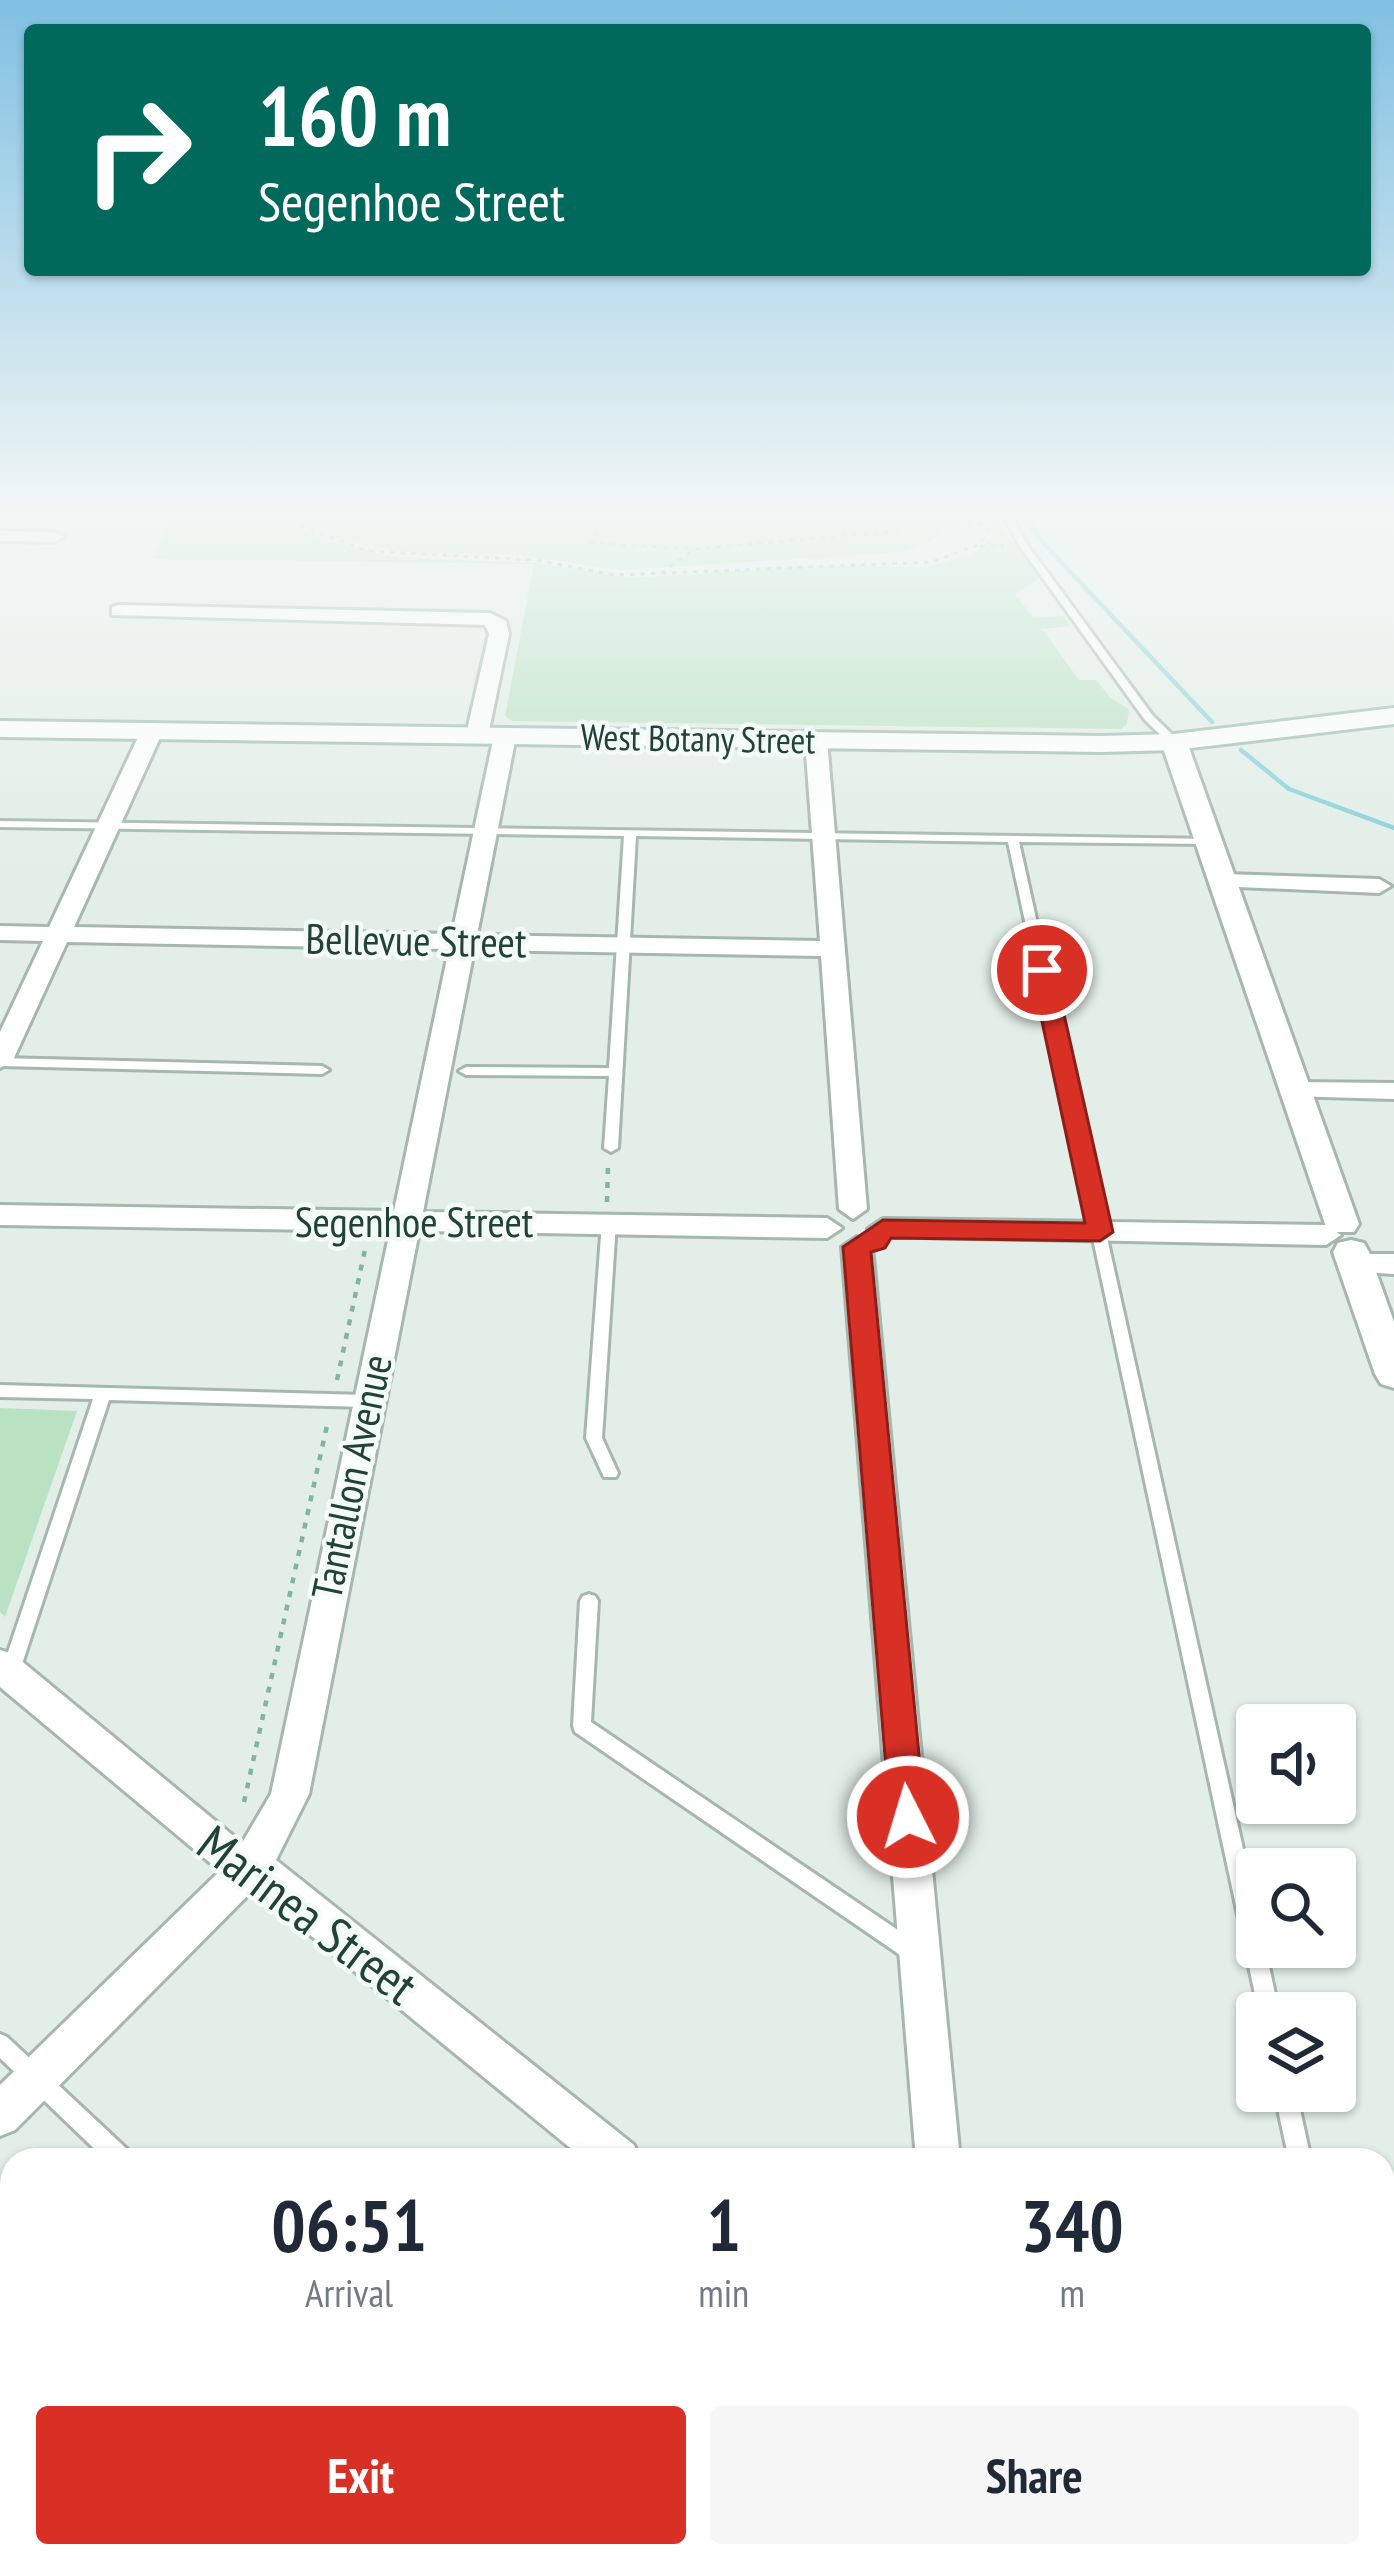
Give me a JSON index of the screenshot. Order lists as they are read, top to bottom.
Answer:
{
  "streets": {
    "main road": ["West Botany Street"],
    "street": [
      "Bellevue Street",
      "Segenhoe Street",
      "Tantallon Avenue",
      "Marinea Street"
    ]
  },
  "crossings": [
    ["West Botany Street", "Tantallon Avenue"],
    ["Bellevue Street", "Tantallon Avenue"],
    ["Segenhoe Street", "Tantallon Avenue"],
    ["Tantallon Avenue", "Marinea Street"]
  ],
  "page": {
    "turn": ["160 m", "Segenhoe Street"],
    "eta": [
      "06:51",
      "Arrival",
      "1",
      "min",
      "340",
      "m"
    ],
    "buttons": ["Exit", "Share"]
  }
}
